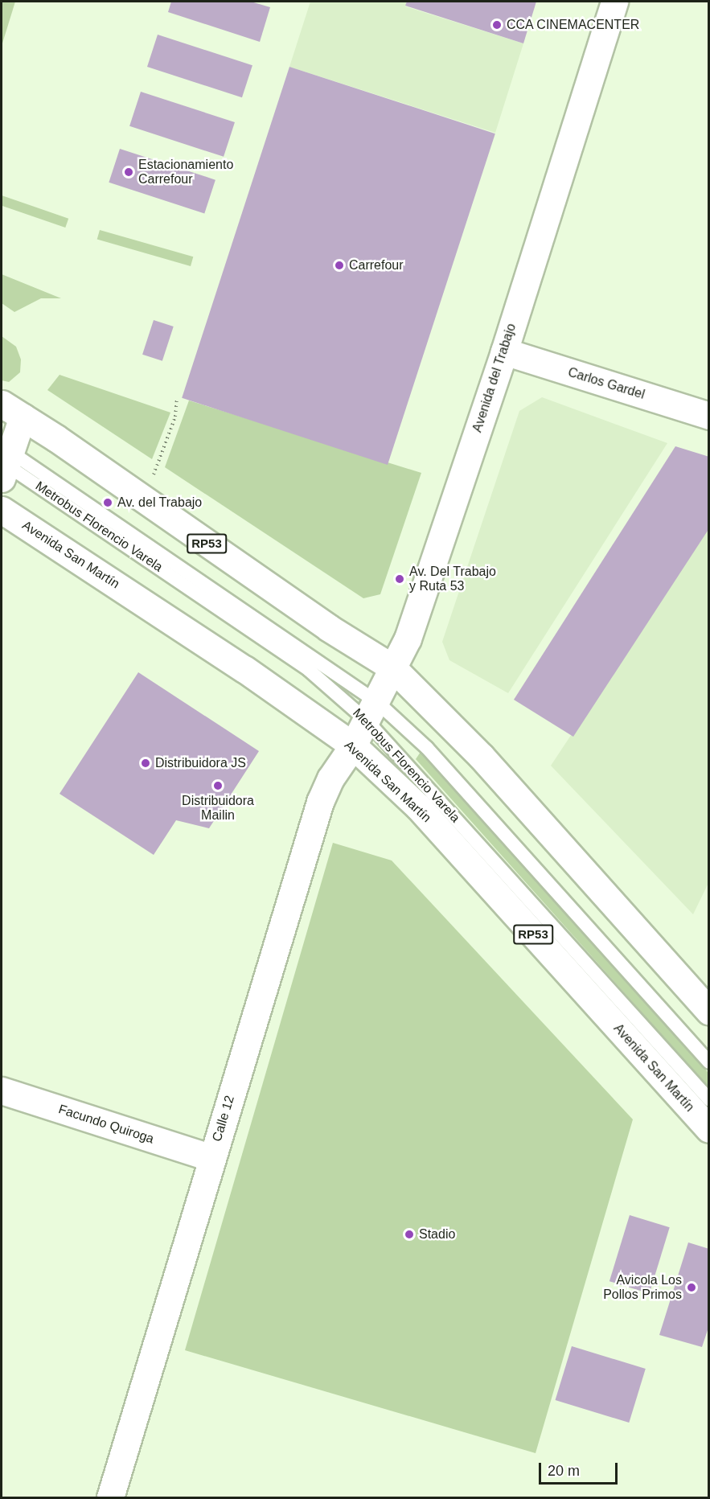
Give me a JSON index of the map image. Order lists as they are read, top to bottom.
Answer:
{
  "streets": {
    "main road": [
      "Avenida del Trabajo",
      "Carlos Gardel",
      "RP53",
      "Avenida San Martín",
      "Calle 12",
      "Facundo Quiroga"
    ],
    "lane": ["Metrobus Florencio Varela"]
  },
  "crossings": [
    ["Avenida del Trabajo", "Carlos Gardel"],
    ["Avenida del Trabajo", "Metrobus Florencio Varela"],
    ["Avenida del Trabajo", "RP53"],
    ["Avenida del Trabajo", "Avenida San Martín"],
    ["Avenida del Trabajo", "Calle 12"],
    ["Avenida San Martín", "Calle 12"],
    ["Calle 12", "Facundo Quiroga"]
  ],
  "places": [
    "CCA CINEMACENTER",
    "Estacionamiento Carrefour",
    "Carrefour",
    "Av. del Trabajo",
    "Av. Del Trabajo y Ruta 53",
    "Distribuidora JS",
    "Distribuidora Mailin",
    "Stadio",
    "Avicola Los Pollos Primos"
  ],
  "scale_bar": "20 m"
}
